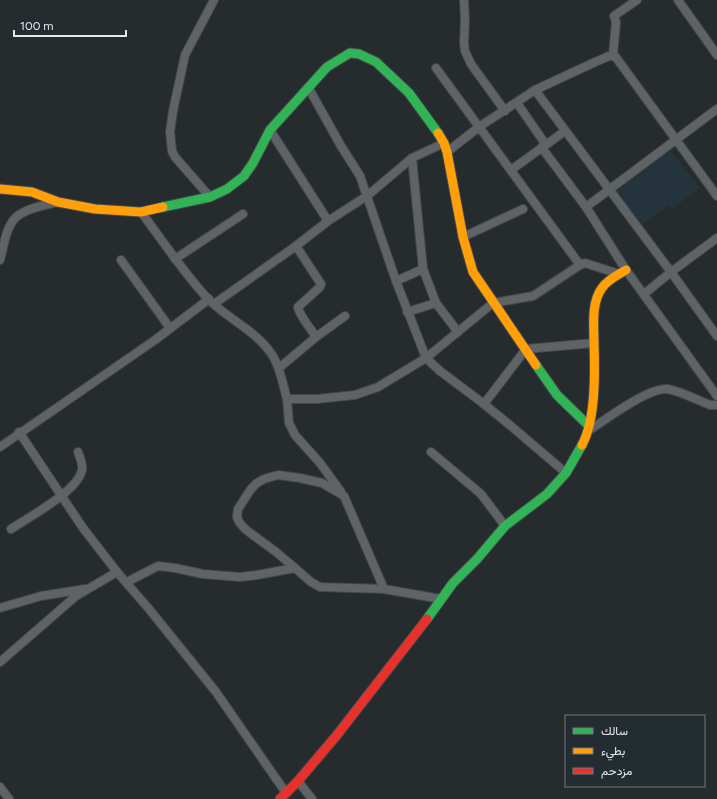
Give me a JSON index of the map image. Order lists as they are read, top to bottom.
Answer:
{
  "legend": ["سالك", "بطيء", "مزدحم"],
  "scale_bar": "100 m"
}
